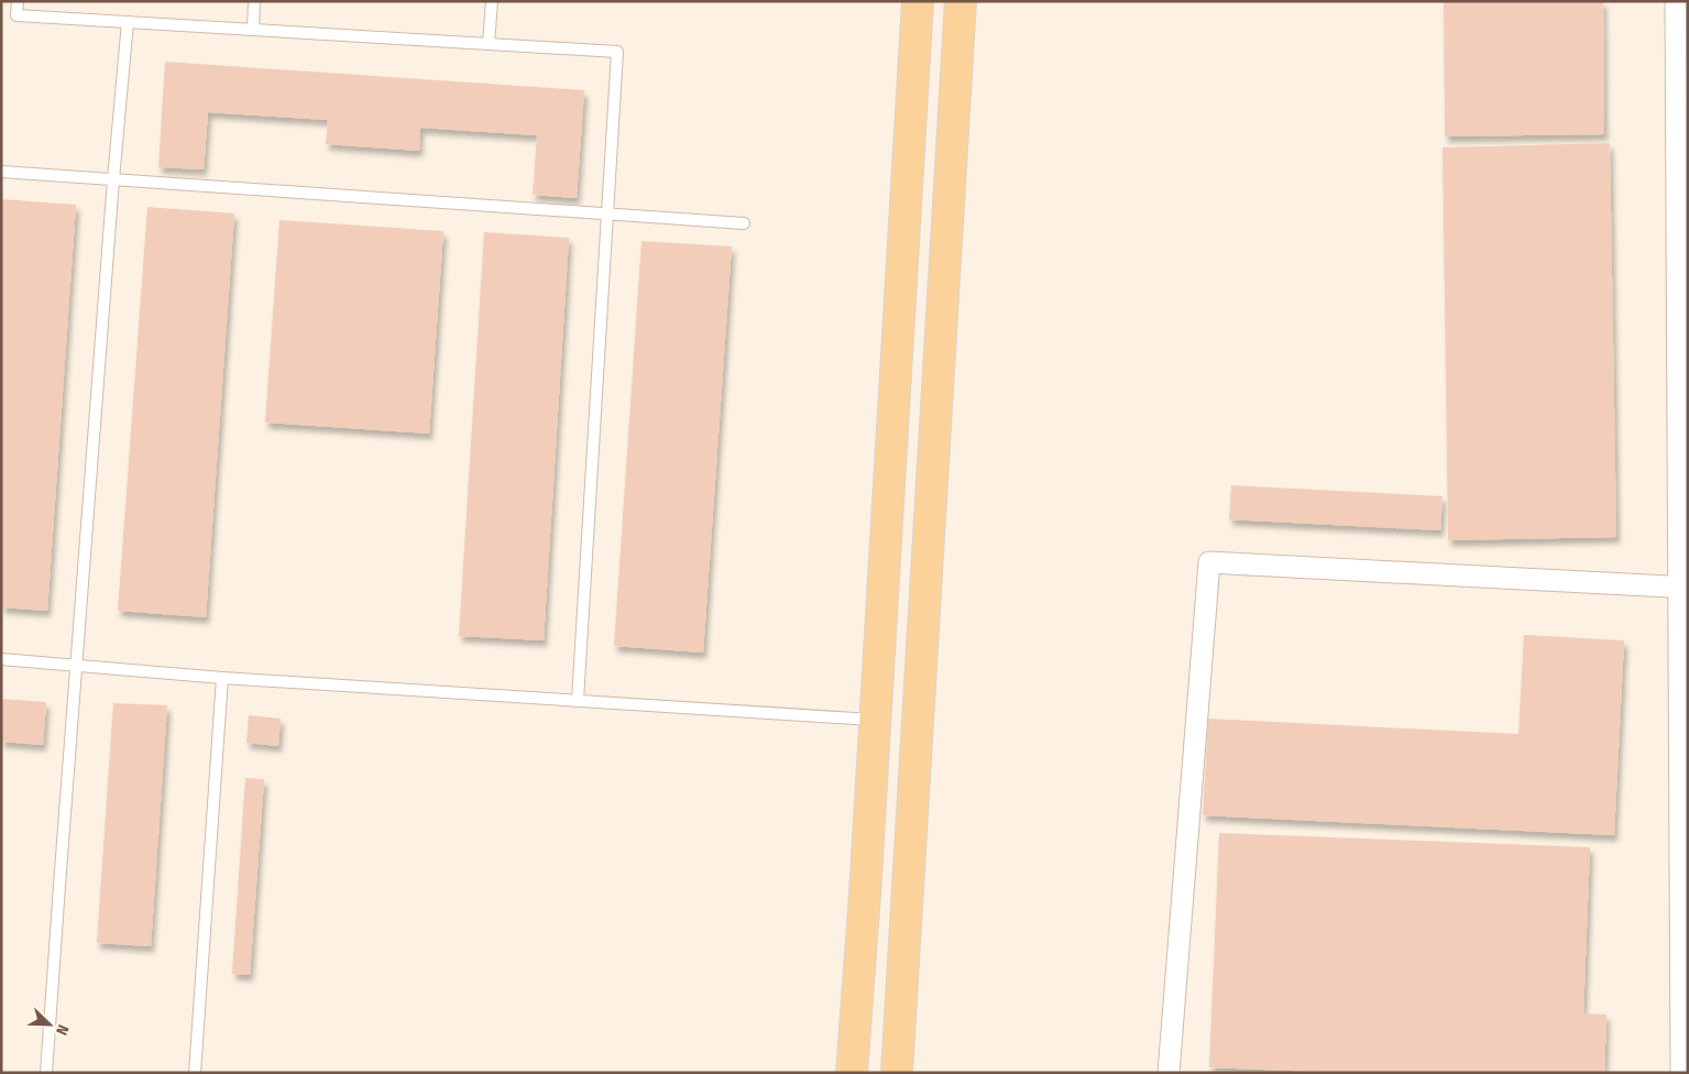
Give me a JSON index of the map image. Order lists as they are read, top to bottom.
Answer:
{
  "north": "bottom right"
}
